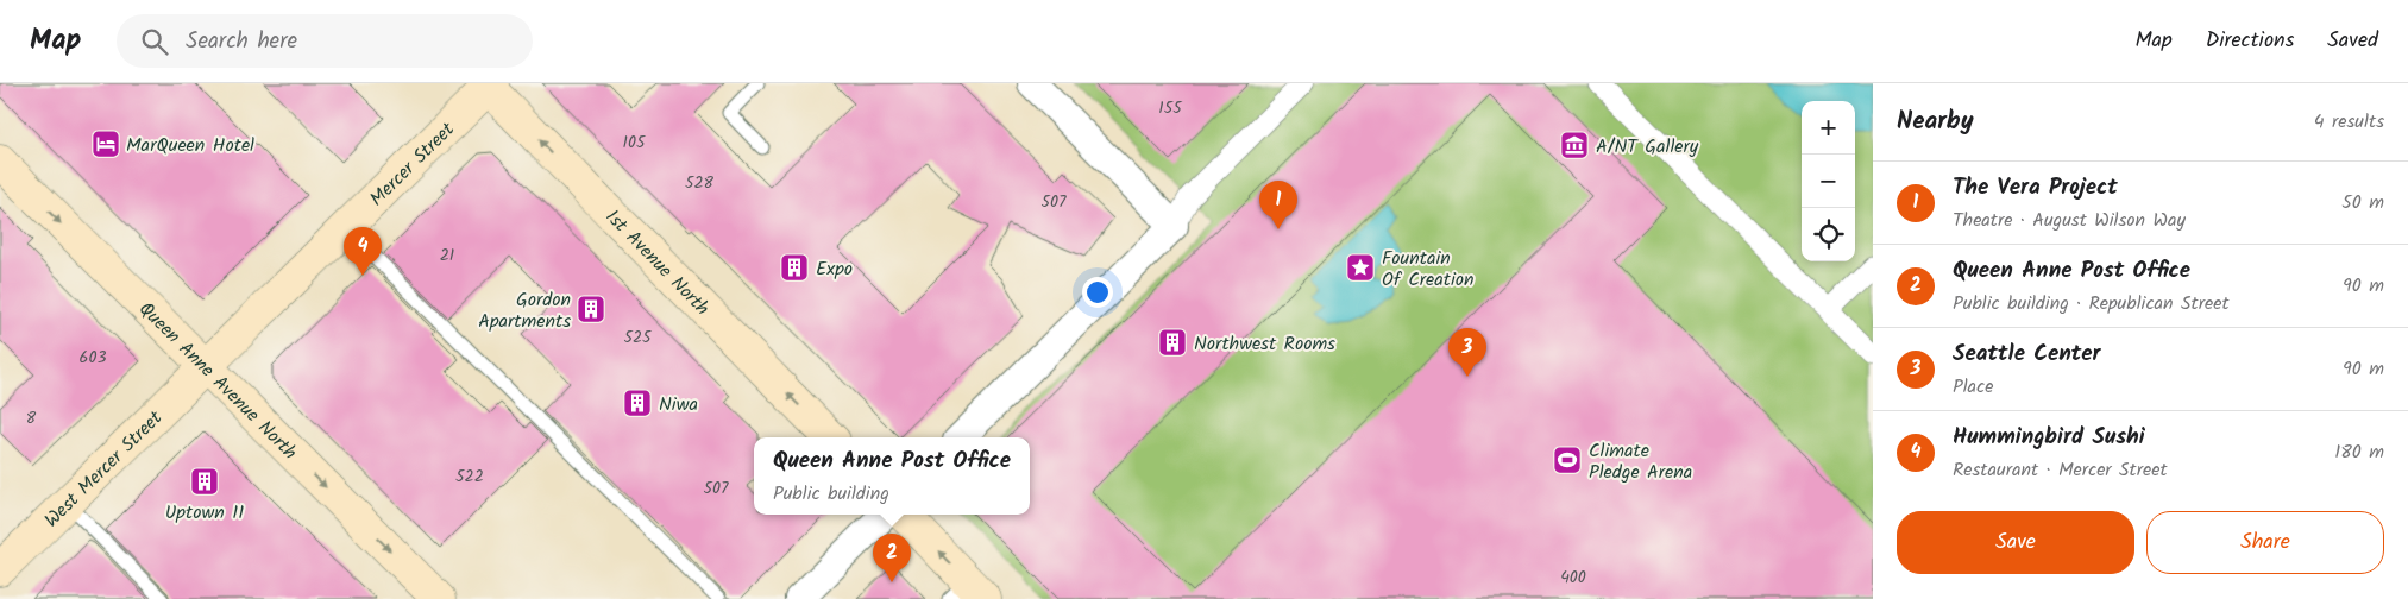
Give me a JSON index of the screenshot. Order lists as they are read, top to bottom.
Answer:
{
  "streets": {
    "main road": [
      "Mercer Street",
      "1st Avenue North",
      "Queen Anne Avenue North",
      "West Mercer Street"
    ]
  },
  "crossings": [
    ["Mercer Street", "1st Avenue North"],
    ["Mercer Street", "Queen Anne Avenue North"],
    ["Mercer Street", "West Mercer Street"],
    ["Queen Anne Avenue North", "West Mercer Street"]
  ],
  "one_way": ["1st Avenue North", "Queen Anne Avenue North"],
  "places": {
    "hotel": ["MarQueen Hotel"],
    "museum": ["A/NT Gallery"],
    "building": [
      "Expo",
      "Gordon Apartments",
      "Northwest Rooms",
      "Niwa",
      "Uptown 11"
    ],
    "place": ["Fountain Of Creation"],
    "sports": ["Climate Pledge Arena"]
  },
  "house_numbers": [
    "155",
    "105",
    "528",
    "507",
    "21",
    "525",
    "603",
    "8",
    "522",
    "507",
    "400"
  ],
  "page": {
    "header": "Map",
    "search": "Search here",
    "nav": ["Map", "Directions", "Saved"],
    "heading": ["Nearby", "4 results"],
    "map_buttons": ["+", "−"],
    "list": [
      {
        "mark": "1",
        "name": "The Vera Project",
        "note": "Theatre · August Wilson Way",
        "value": "50 m"
      },
      {
        "mark": "2",
        "name": "Queen Anne Post Office",
        "note": "Public building · Republican Street",
        "value": "90 m"
      },
      {
        "mark": "3",
        "name": "Seattle Center",
        "note": "Place",
        "value": "90 m"
      },
      {
        "mark": "4",
        "name": "Hummingbird Sushi",
        "note": "Restaurant · Mercer Street",
        "value": "180 m"
      }
    ],
    "pins": [
      "1",
      "4",
      "3",
      "2"
    ],
    "popup": ["Queen Anne Post Office", "Public building"],
    "buttons": ["Save", "Share"]
  }
}
